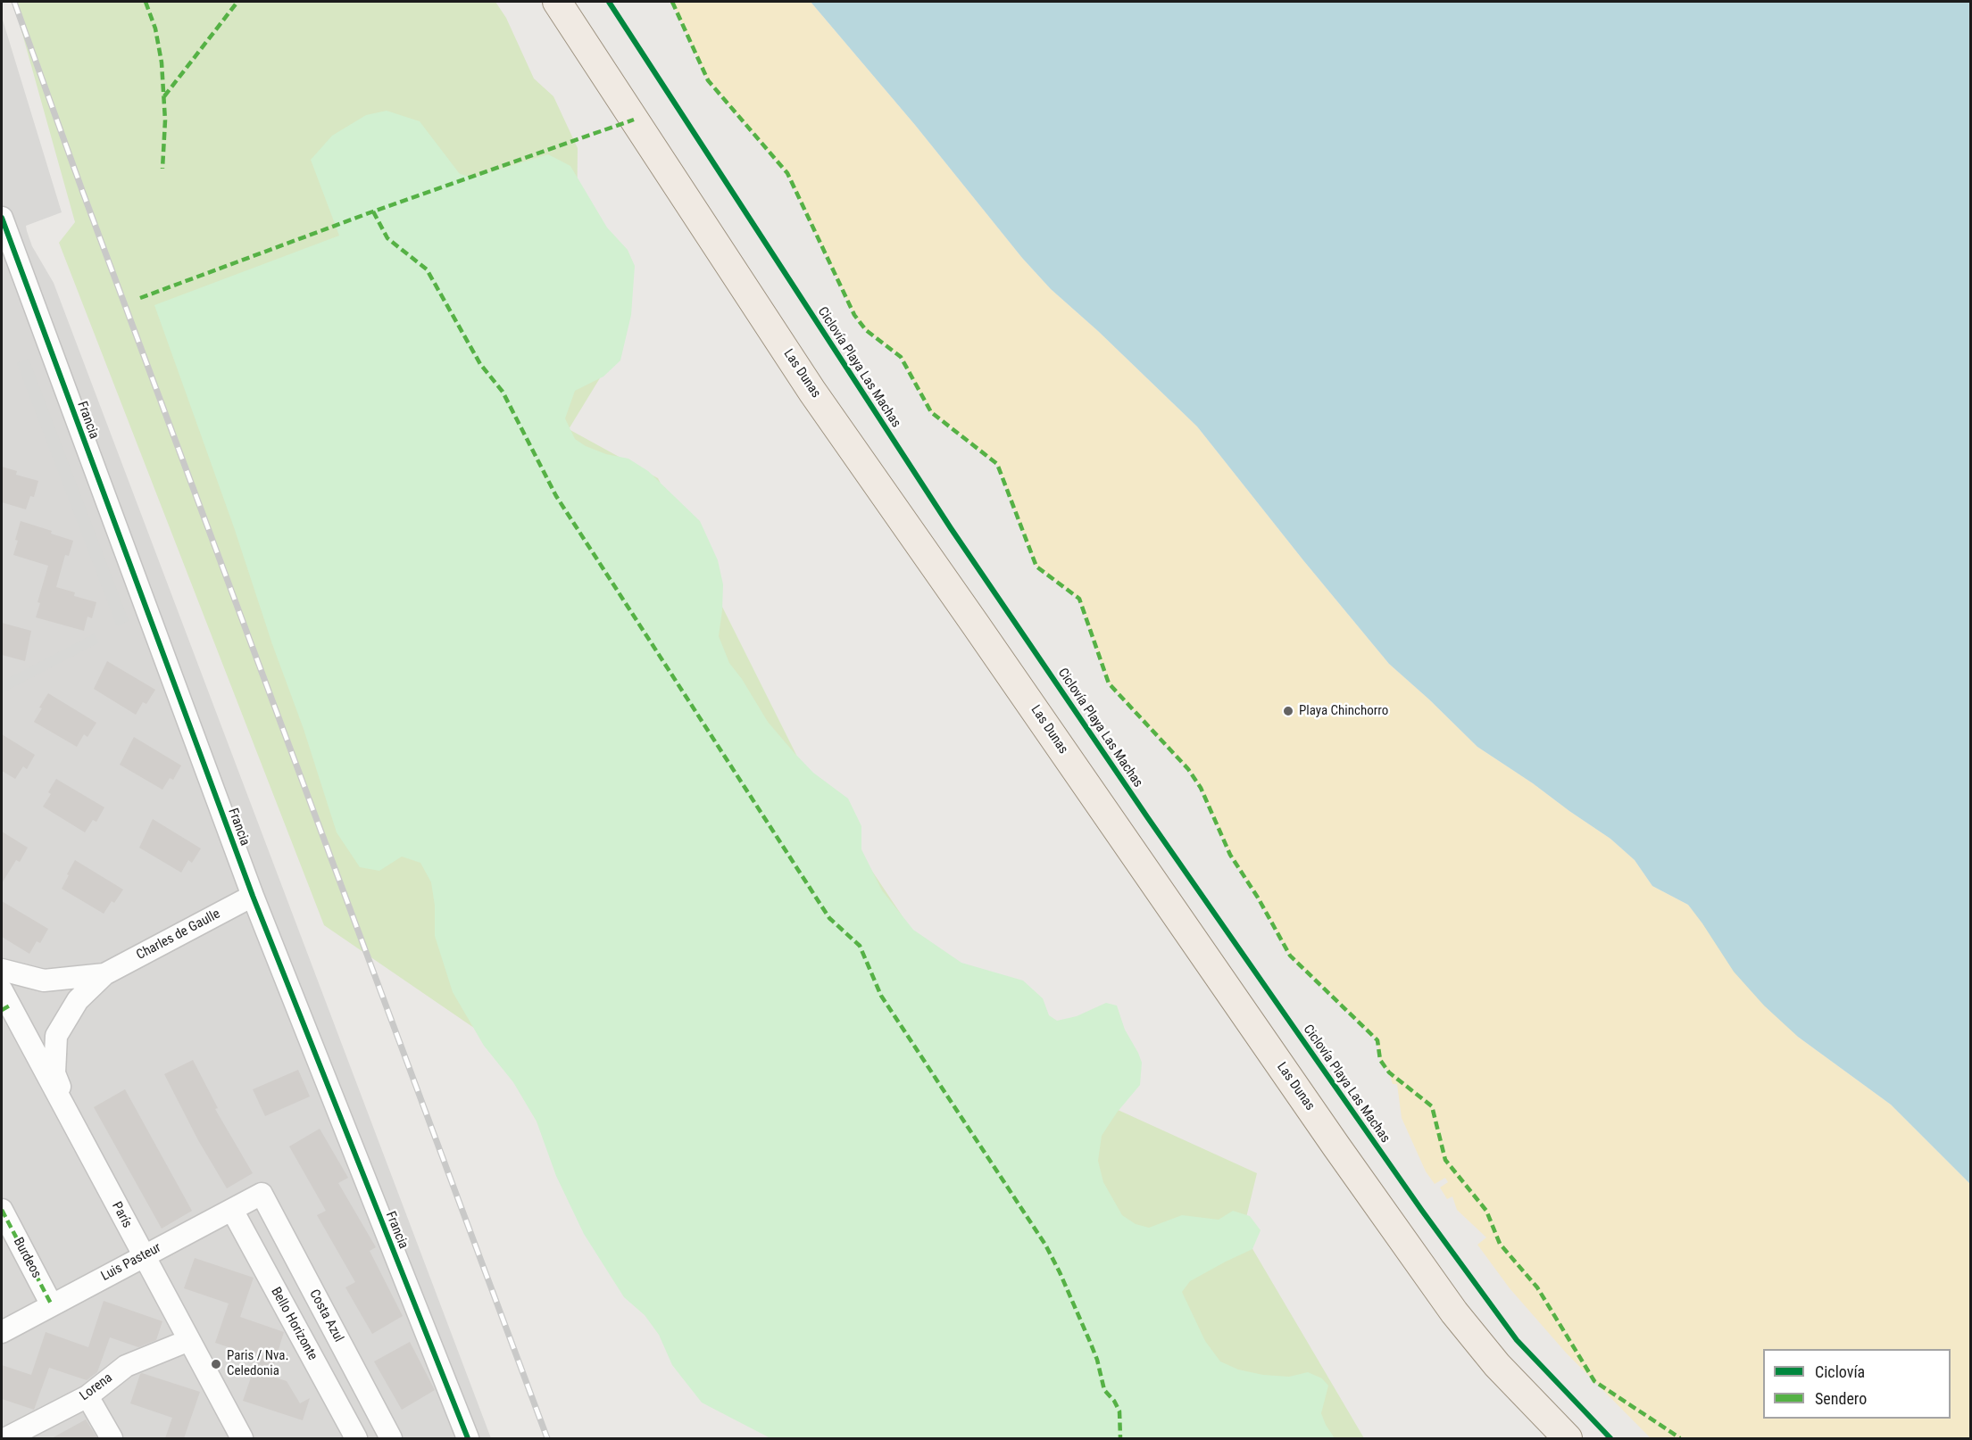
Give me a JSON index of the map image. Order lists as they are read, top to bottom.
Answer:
{
  "streets": {
    "main road": ["Las Dunas"],
    "street": [
      "Francia",
      "Charles de Gaulle",
      "París",
      "Burdeos",
      "Luis Pasteur",
      "Costa Azul",
      "Bello Horizonte",
      "Lorena"
    ],
    "cycle path": ["Ciclovía Playa Las Machas"]
  },
  "crossings": [
    ["Francia", "Charles de Gaulle"],
    ["Charles de Gaulle", "París"],
    ["París", "Luis Pasteur"],
    ["París", "Lorena"],
    ["Burdeos", "Luis Pasteur"],
    ["Luis Pasteur", "Costa Azul"],
    ["Luis Pasteur", "Bello Horizonte"]
  ],
  "places": ["Playa Chinchorro", "Paris / Nva. Celedonia"],
  "legend": ["Ciclovía", "Sendero"]
}
